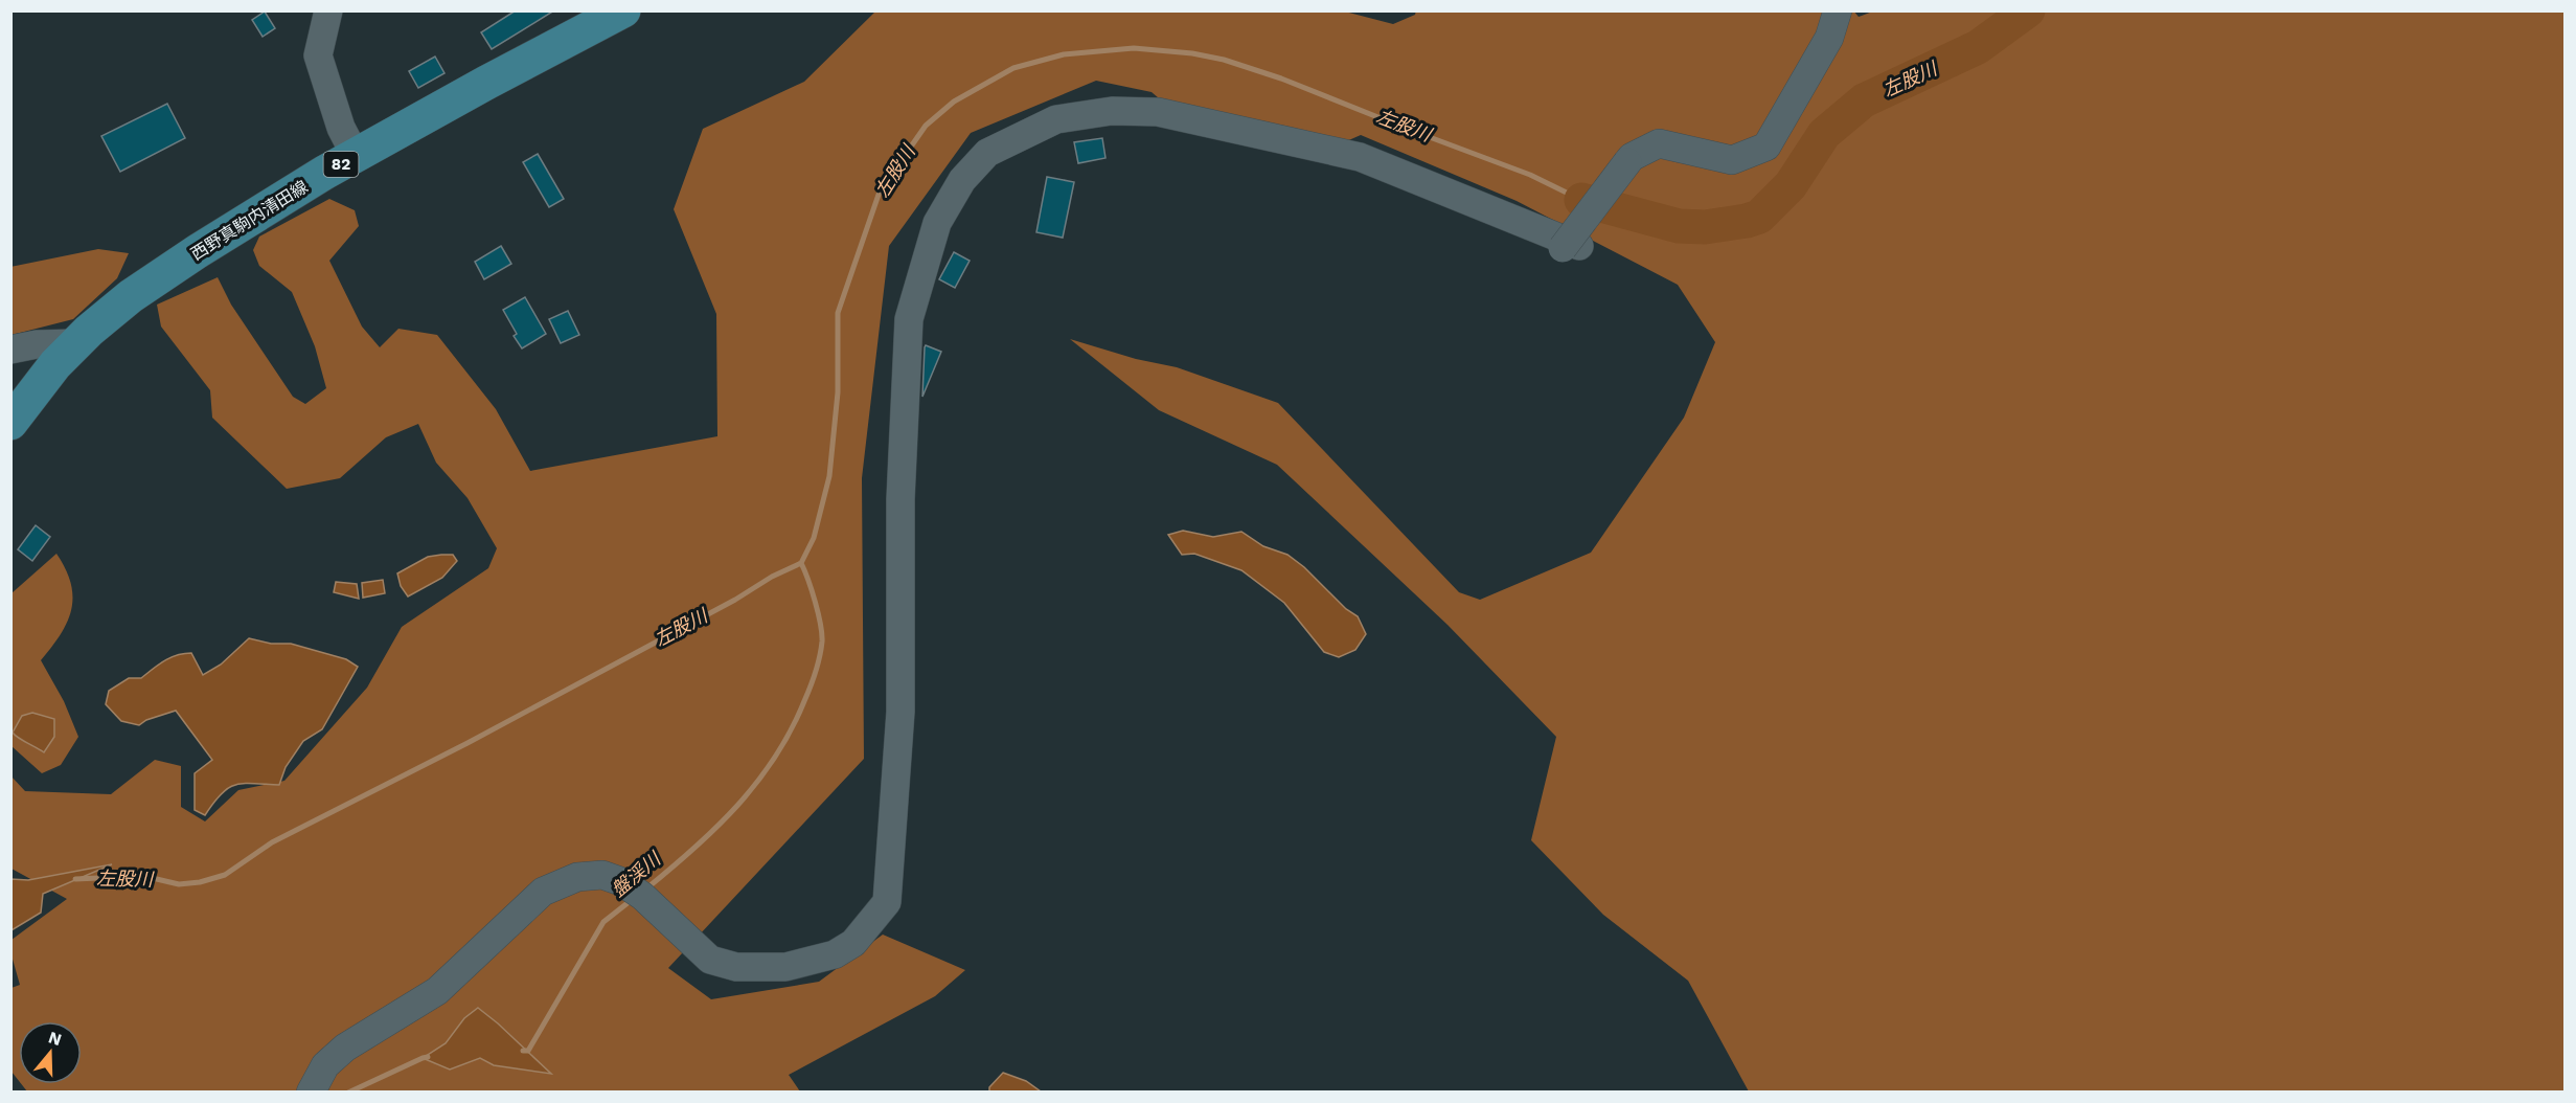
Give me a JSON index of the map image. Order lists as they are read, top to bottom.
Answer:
{
  "streets": {
    "main road": ["82", "西野真駒内清田線"]
  },
  "water": ["左股川", "盤渓川"],
  "north": "top"
}
